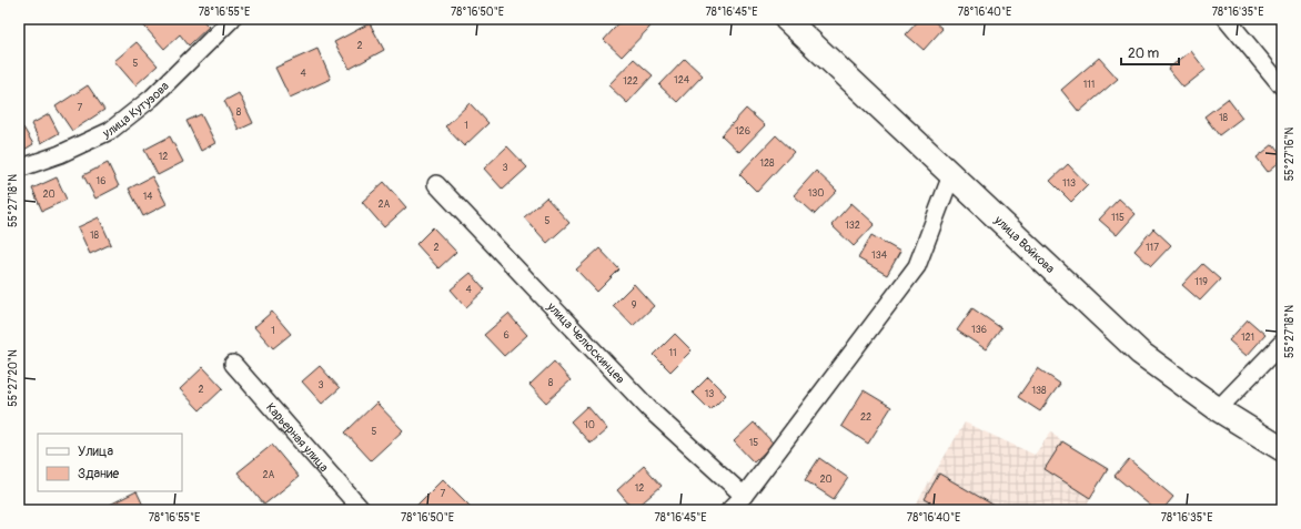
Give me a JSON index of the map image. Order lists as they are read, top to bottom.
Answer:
{
  "streets": {
    "main road": ["улица Войкова"],
    "street": ["улица Кутузова", "улица Челюскинцев", "Карьерная улица"]
  },
  "house_numbers": [
    "2",
    "5",
    "4",
    "124",
    "122",
    "111",
    "7",
    "8",
    "18",
    "1",
    "126",
    "12",
    "128",
    "3",
    "16",
    "113",
    "130",
    "20",
    "14",
    "2А",
    "115",
    "5",
    "132",
    "18",
    "2",
    "117",
    "134",
    "119",
    "4",
    "9",
    "136",
    "1",
    "6",
    "121",
    "11",
    "8",
    "3",
    "2",
    "138",
    "13",
    "22",
    "10",
    "5",
    "15",
    "2А",
    "20",
    "12",
    "7"
  ],
  "legend": ["Улица", "Здание"],
  "scale_bar": "20 m",
  "coordinates": [
    "78°16'55\"E",
    "78°16'50\"E",
    "78°16'45\"E",
    "78°16'40\"E",
    "78°16'35\"E",
    "55°27'16\"N",
    "55°27'18\"N",
    "55°27'20\"N"
  ]
}
